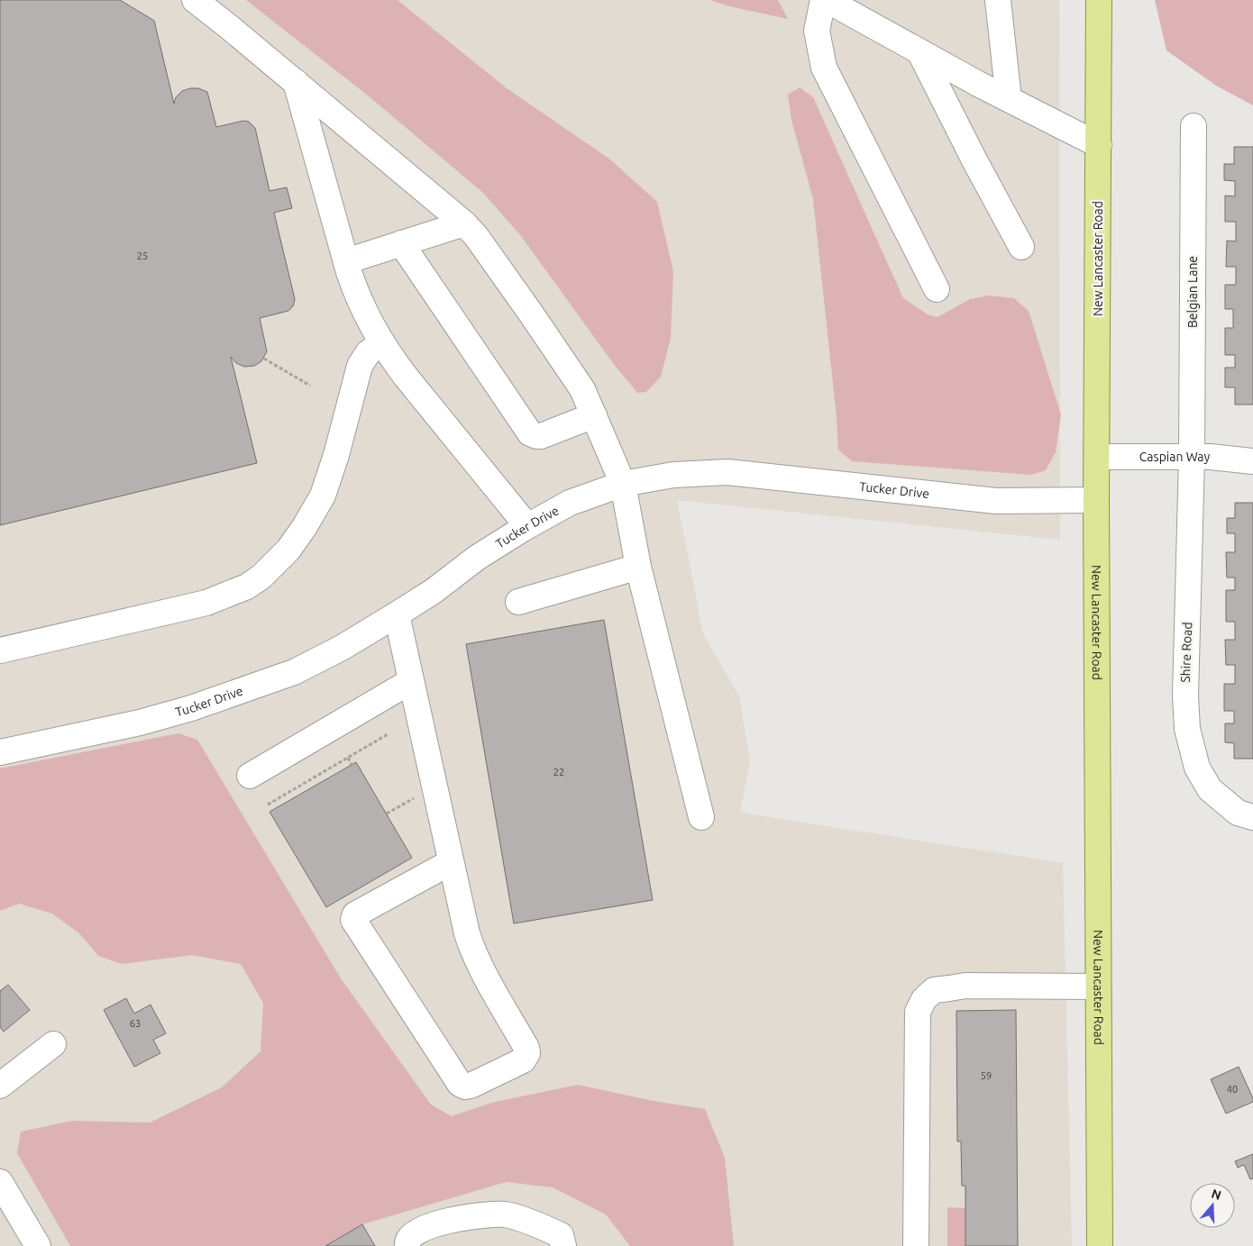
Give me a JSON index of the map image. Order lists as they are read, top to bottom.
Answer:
{
  "streets": {
    "main road": ["New Lancaster Road"],
    "street": [
      "Belgian Lane",
      "Caspian Way",
      "Tucker Drive",
      "Shire Road"
    ]
  },
  "crossings": [
    ["New Lancaster Road", "Caspian Way"],
    ["New Lancaster Road", "Tucker Drive"],
    ["Belgian Lane", "Caspian Way"],
    ["Belgian Lane", "Shire Road"],
    ["Caspian Way", "Shire Road"]
  ],
  "house_numbers": [
    "25",
    "22",
    "63",
    "59",
    "40"
  ],
  "north": "top"
}
